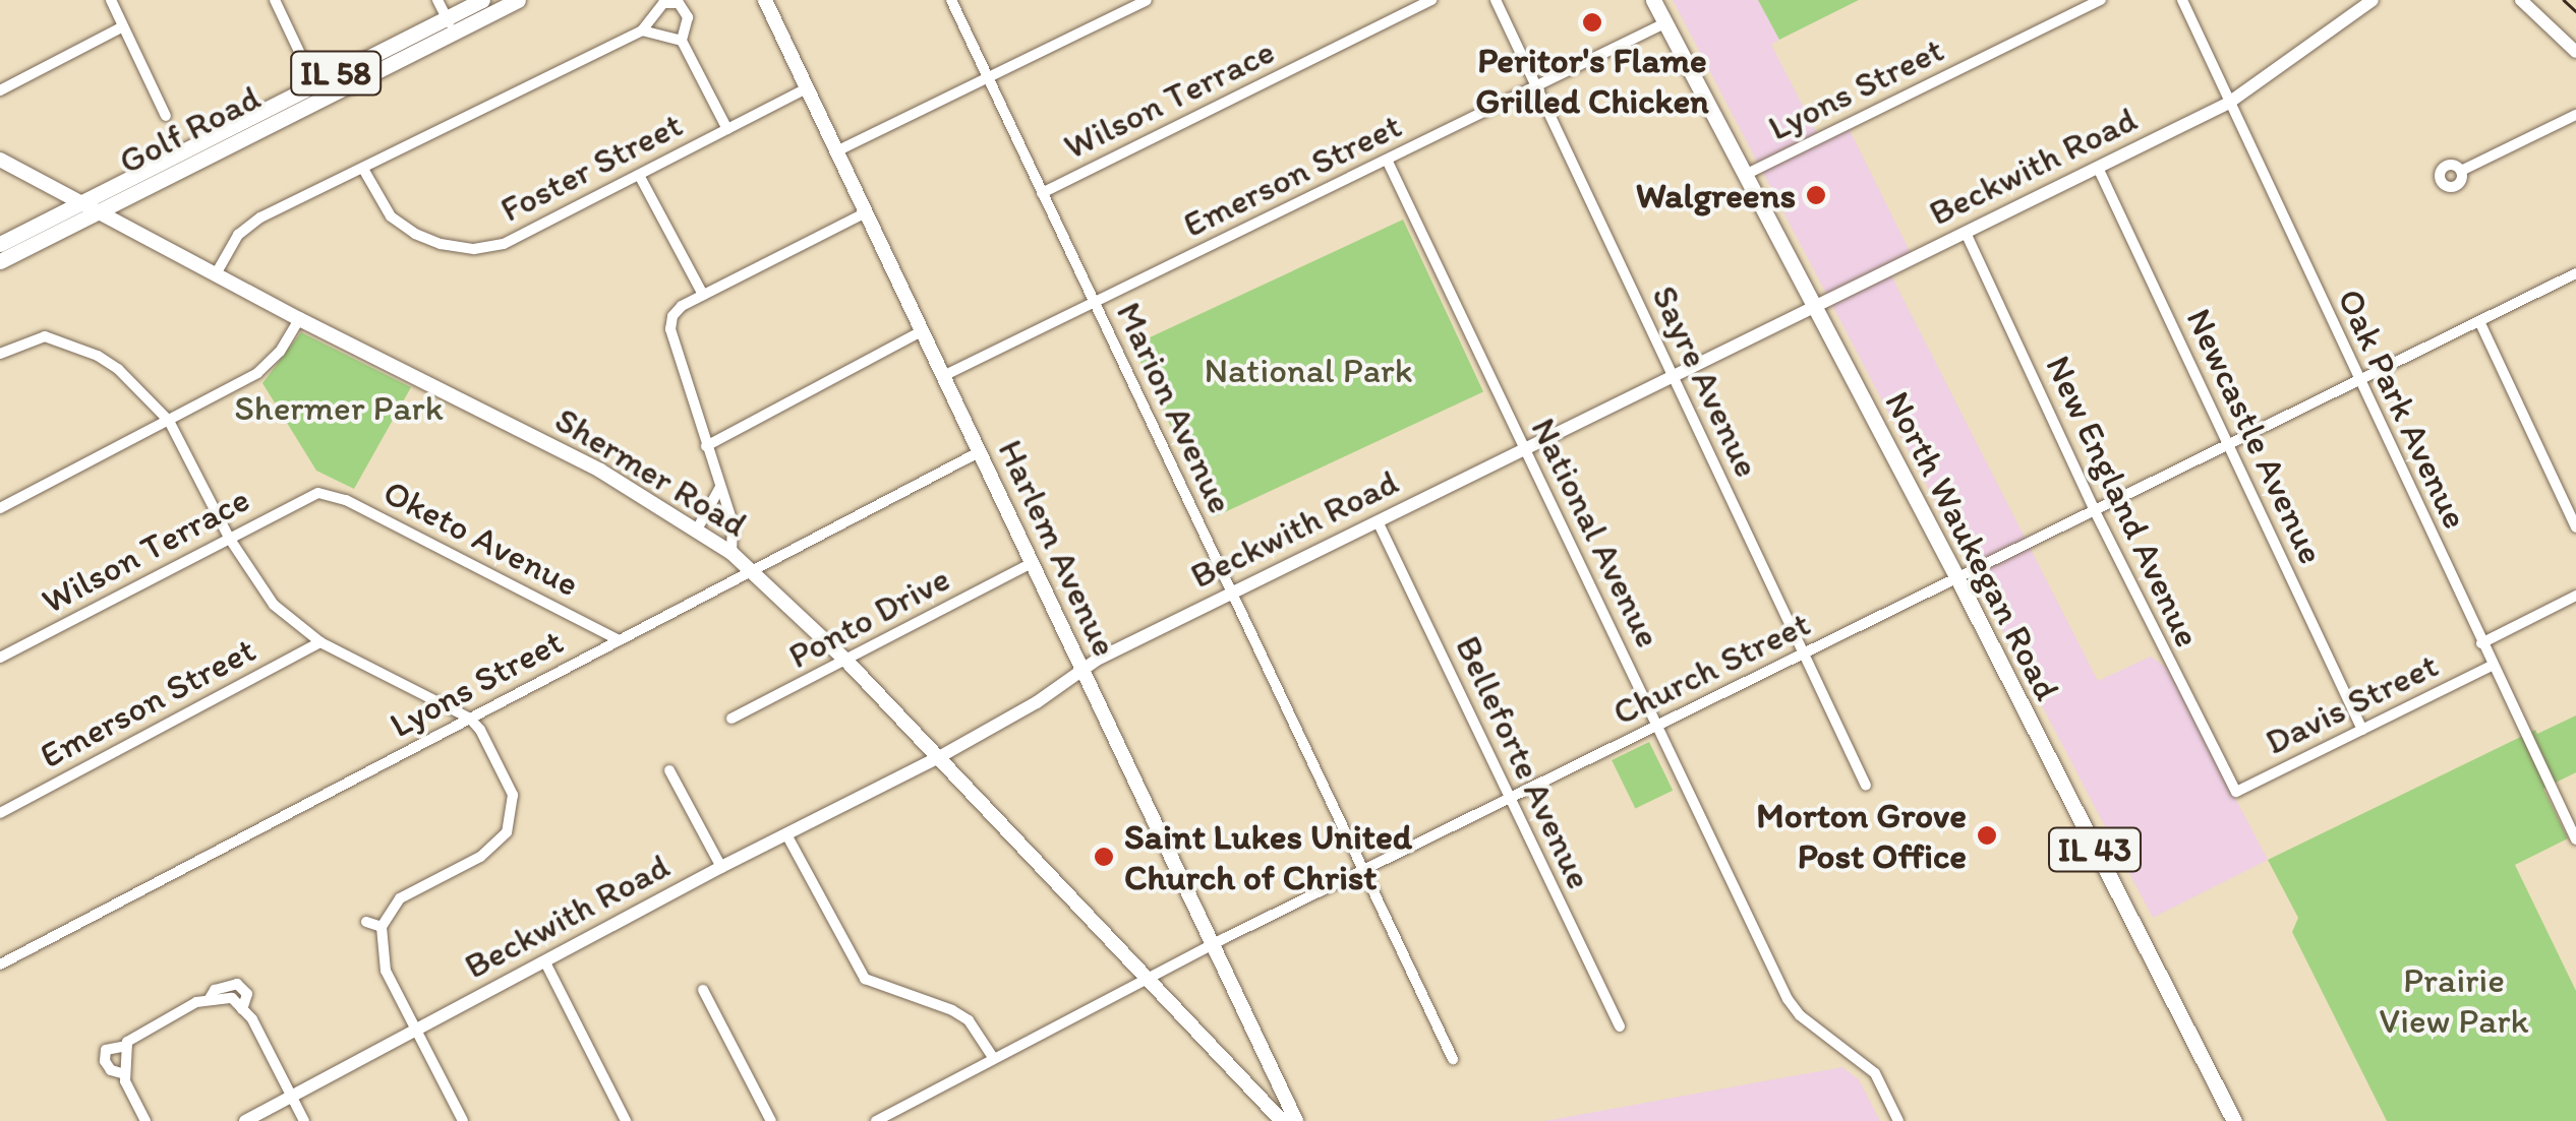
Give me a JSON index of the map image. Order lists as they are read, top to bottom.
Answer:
{
  "streets": {
    "main road": [
      "IL 58",
      "Golf Road",
      "Shermer Road",
      "North Waukegan Road",
      "Harlem Avenue",
      "IL 43"
    ],
    "street": [
      "Lyons Street",
      "Wilson Terrace",
      "Beckwith Road",
      "Foster Street",
      "Emerson Street",
      "Sayre Avenue",
      "Marion Avenue",
      "Oak Park Avenue",
      "Newcastle Avenue",
      "New England Avenue",
      "National Avenue",
      "Oketo Avenue",
      "Ponto Drive",
      "Church Street",
      "Davis Street",
      "Belleforte Avenue"
    ]
  },
  "crossings": [
    ["Lyons Street", "Shermer Road"],
    ["Lyons Street", "Oketo Avenue"],
    ["Lyons Street", "North Waukegan Road"],
    ["Lyons Street", "Harlem Avenue"],
    ["Wilson Terrace", "Marion Avenue"],
    ["Wilson Terrace", "Oketo Avenue"],
    ["Golf Road", "Shermer Road"],
    ["Beckwith Road", "Sayre Avenue"],
    ["Beckwith Road", "Marion Avenue"],
    ["Beckwith Road", "Oak Park Avenue"],
    ["Beckwith Road", "Newcastle Avenue"],
    ["Beckwith Road", "Shermer Road"],
    ["Beckwith Road", "New England Avenue"],
    ["Beckwith Road", "National Avenue"],
    ["Beckwith Road", "North Waukegan Road"],
    ["Beckwith Road", "Harlem Avenue"],
    ["Beckwith Road", "Belleforte Avenue"],
    ["Foster Street", "Harlem Avenue"],
    ["Emerson Street", "Sayre Avenue"],
    ["Emerson Street", "Marion Avenue"],
    ["Emerson Street", "National Avenue"],
    ["Emerson Street", "North Waukegan Road"],
    ["Emerson Street", "Harlem Avenue"],
    ["Sayre Avenue", "Church Street"],
    ["Marion Avenue", "Church Street"],
    ["Oak Park Avenue", "Church Street"],
    ["Oak Park Avenue", "Davis Street"],
    ["Newcastle Avenue", "Church Street"],
    ["Newcastle Avenue", "Davis Street"],
    ["Shermer Road", "Ponto Drive"],
    ["Shermer Road", "Church Street"],
    ["New England Avenue", "Church Street"],
    ["New England Avenue", "Davis Street"],
    ["National Avenue", "Church Street"],
    ["North Waukegan Road", "Church Street"],
    ["Harlem Avenue", "Ponto Drive"],
    ["Harlem Avenue", "Church Street"],
    ["Church Street", "Belleforte Avenue"]
  ],
  "parks": ["National Park", "Shermer Park", "Prairie View Park"],
  "places": [
    "Peritor's Flame Grilled Chicken",
    "Walgreens",
    "Morton Grove Post Office",
    "Saint Lukes United Church of Christ"
  ]
}
